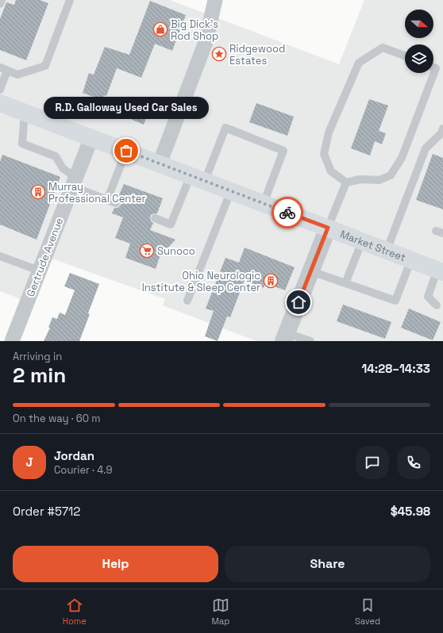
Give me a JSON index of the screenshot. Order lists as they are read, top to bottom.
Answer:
{
  "streets": {
    "main road": ["Market Street"],
    "street": ["Gertrude Avenue"]
  },
  "crossings": [
    ["Market Street", "Gertrude Avenue"]
  ],
  "places": {
    "shop": ["Big Dick's Rod Shop"],
    "place": ["Ridgewood Estates"],
    "other": ["R.D. Galloway Used Car Sales"],
    "building": ["Murray Professional Center", "Ohio Neurologic Institute & Sleep Center"],
    "supermarket": ["Sunoco"]
  },
  "north": "right",
  "page": {
    "bubble": "R.D. Galloway Used Car Sales",
    "heading": ["2 min", "Arriving in", "14:28–14:33"],
    "panel": [
      "Jordan",
      "Courier · 4.9",
      "Order #5712",
      "$45.98"
    ],
    "bar": "On the way · 60 m",
    "round": "J",
    "buttons": ["Help", "Share"],
    "tabs": ["Home", "Map", "Saved"]
  }
}
